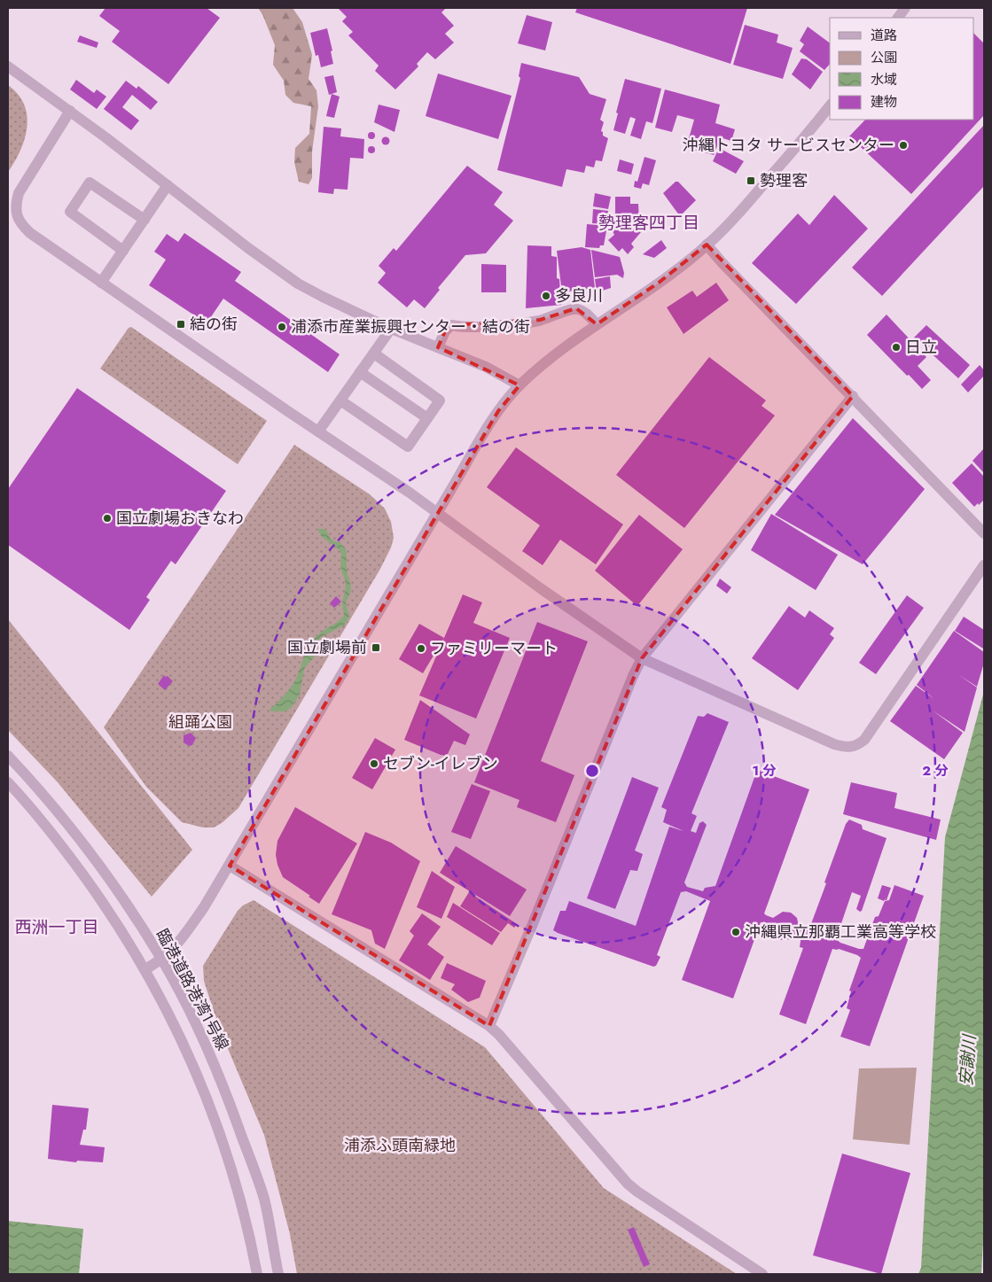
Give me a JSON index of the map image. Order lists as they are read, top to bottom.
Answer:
{
  "streets": {
    "street": ["臨港道路港湾1号線"]
  },
  "districts": ["勢理客四丁目", "西洲一丁目"],
  "water": ["安謝川"],
  "parks": ["組踊公園", "浦添ふ頭南緑地"],
  "places": {
    "other": [
      "沖縄トヨタ サービスセンター",
      "多良川",
      "浦添市産業振興センター・結の街",
      "日立",
      "国立劇場おきなわ",
      "ファミリーマート",
      "セブン-イレブン",
      "沖縄県立那覇工業高等学校"
    ],
    "transit": ["勢理客", "結の街", "国立劇場前"]
  },
  "legend": [
    "道路",
    "公園",
    "水域",
    "建物"
  ],
  "rings": ["1 分", "2 分"]
}
